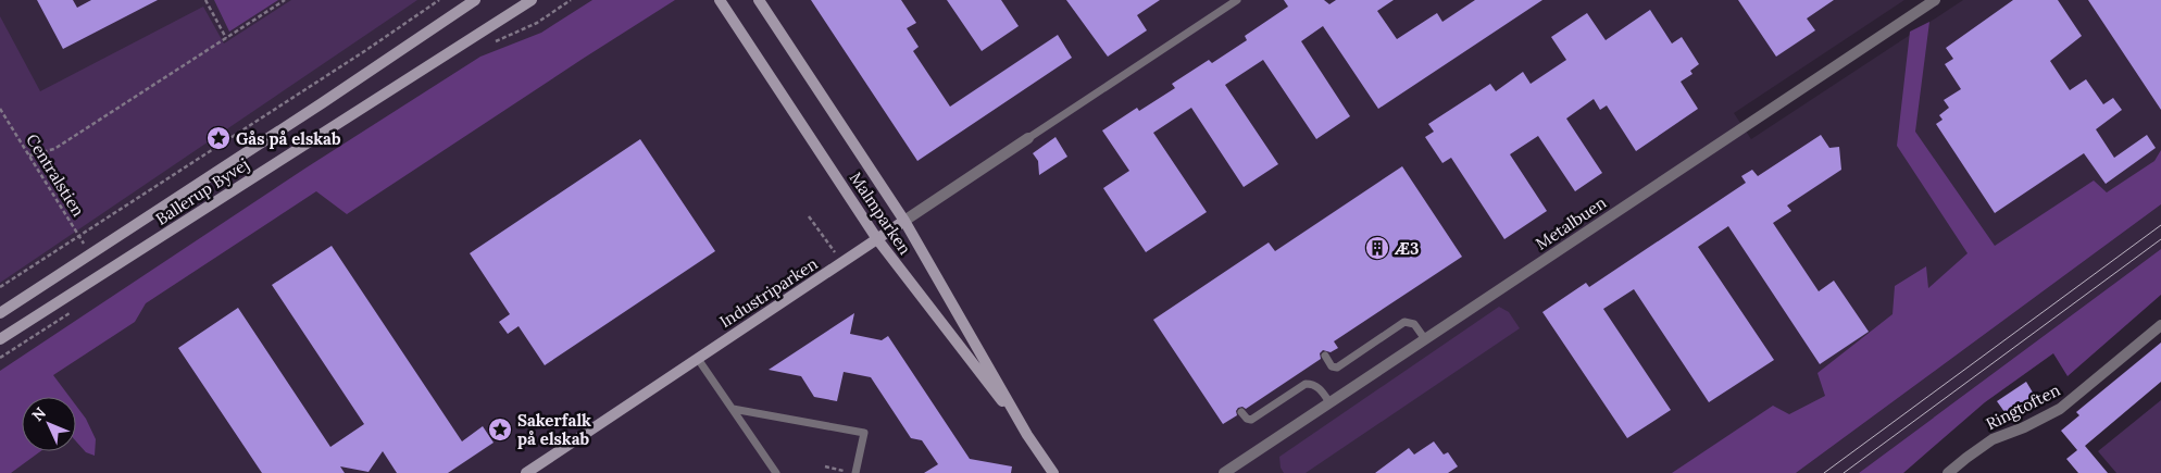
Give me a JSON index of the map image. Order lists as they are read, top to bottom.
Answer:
{
  "streets": {
    "street": [
      "Ballerup Byvej",
      "Malmparken",
      "Metalbuen",
      "Industriparken",
      "Ringtoften"
    ],
    "path": ["Centralstien"]
  },
  "crossings": [
    ["Centralstien", "Ballerup Byvej"],
    ["Malmparken", "Industriparken"]
  ],
  "places": {
    "place": ["Gås på elskab", "Sakerfalk på elskab"],
    "building": ["Æ3"]
  },
  "north": "top left"
}
